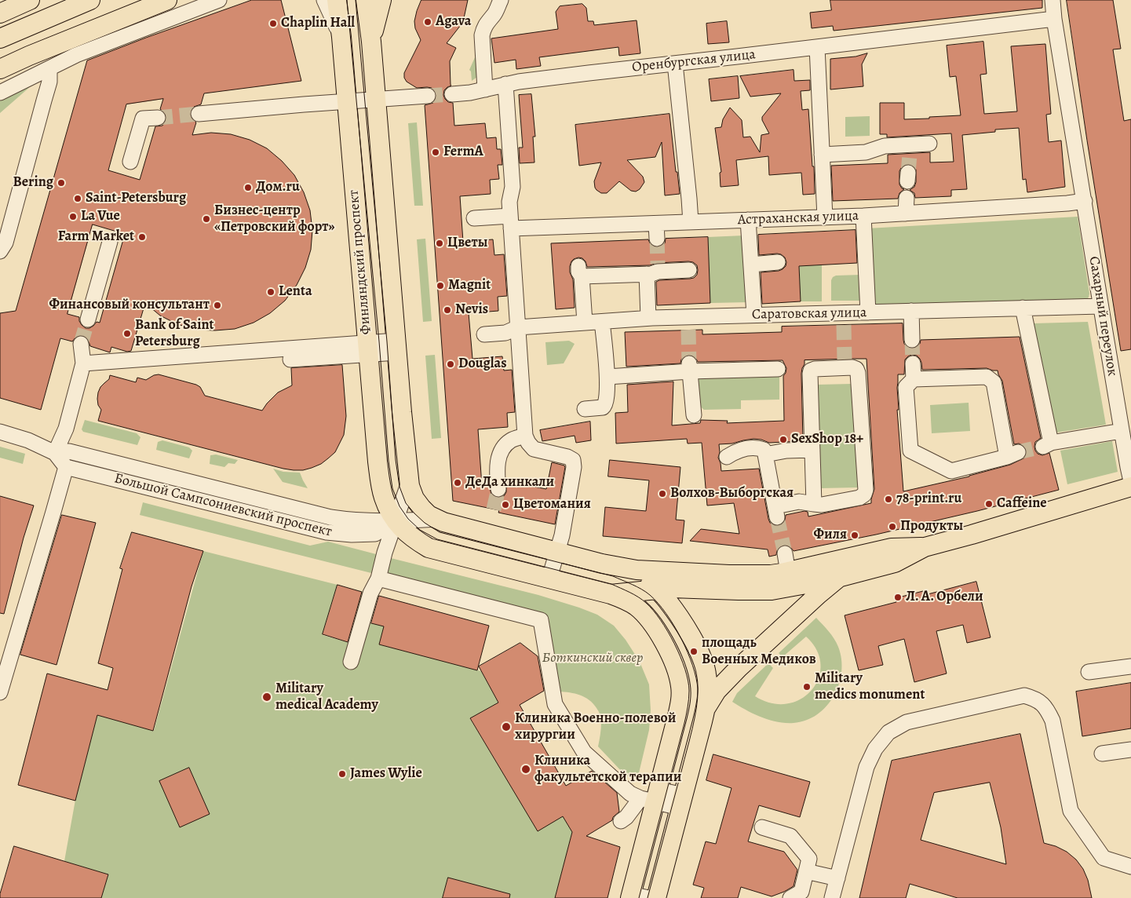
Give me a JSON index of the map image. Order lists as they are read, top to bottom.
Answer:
{
  "streets": {
    "main road": ["Финляндский проспект"],
    "street": [
      "Оренбургская улица",
      "Астраханская улица",
      "Саратовская улица",
      "Сахарный переулок",
      "Большой Сампсониевский проспект"
    ]
  },
  "crossings": [
    ["Оренбургская улица", "Сахарный переулок"],
    ["Астраханская улица", "Сахарный переулок"],
    ["Финляндский проспект", "Большой Сампсониевский проспект"],
    ["Саратовская улица", "Сахарный переулок"]
  ],
  "parks": ["Боткинский сквер"],
  "places": [
    "Agava",
    "Chaplin Hall",
    "FermA",
    "Bering",
    "Дом.ru",
    "Saint-Petersburg",
    "La Vue",
    "Бизнес-центр «Петровский форт»",
    "Farm Market",
    "Цветы",
    "Magnit",
    "Lenta",
    "Финансовый консультант",
    "Nevis",
    "Bank of Saint Petersburg",
    "Douglas",
    "SexShop 18+",
    "ДеДа хинкали",
    "Волхов-Выборгская",
    "78-print.ru",
    "Caffeine",
    "Цветомания",
    "Продукты",
    "Филя",
    "Л. А. Орбели",
    "площадь Военных Медиков",
    "Military medics monument",
    "Military medical Academy",
    "Клиника Военно-полевой хирургии",
    "Клиника факультетской терапии",
    "James Wylie"
  ]
}
